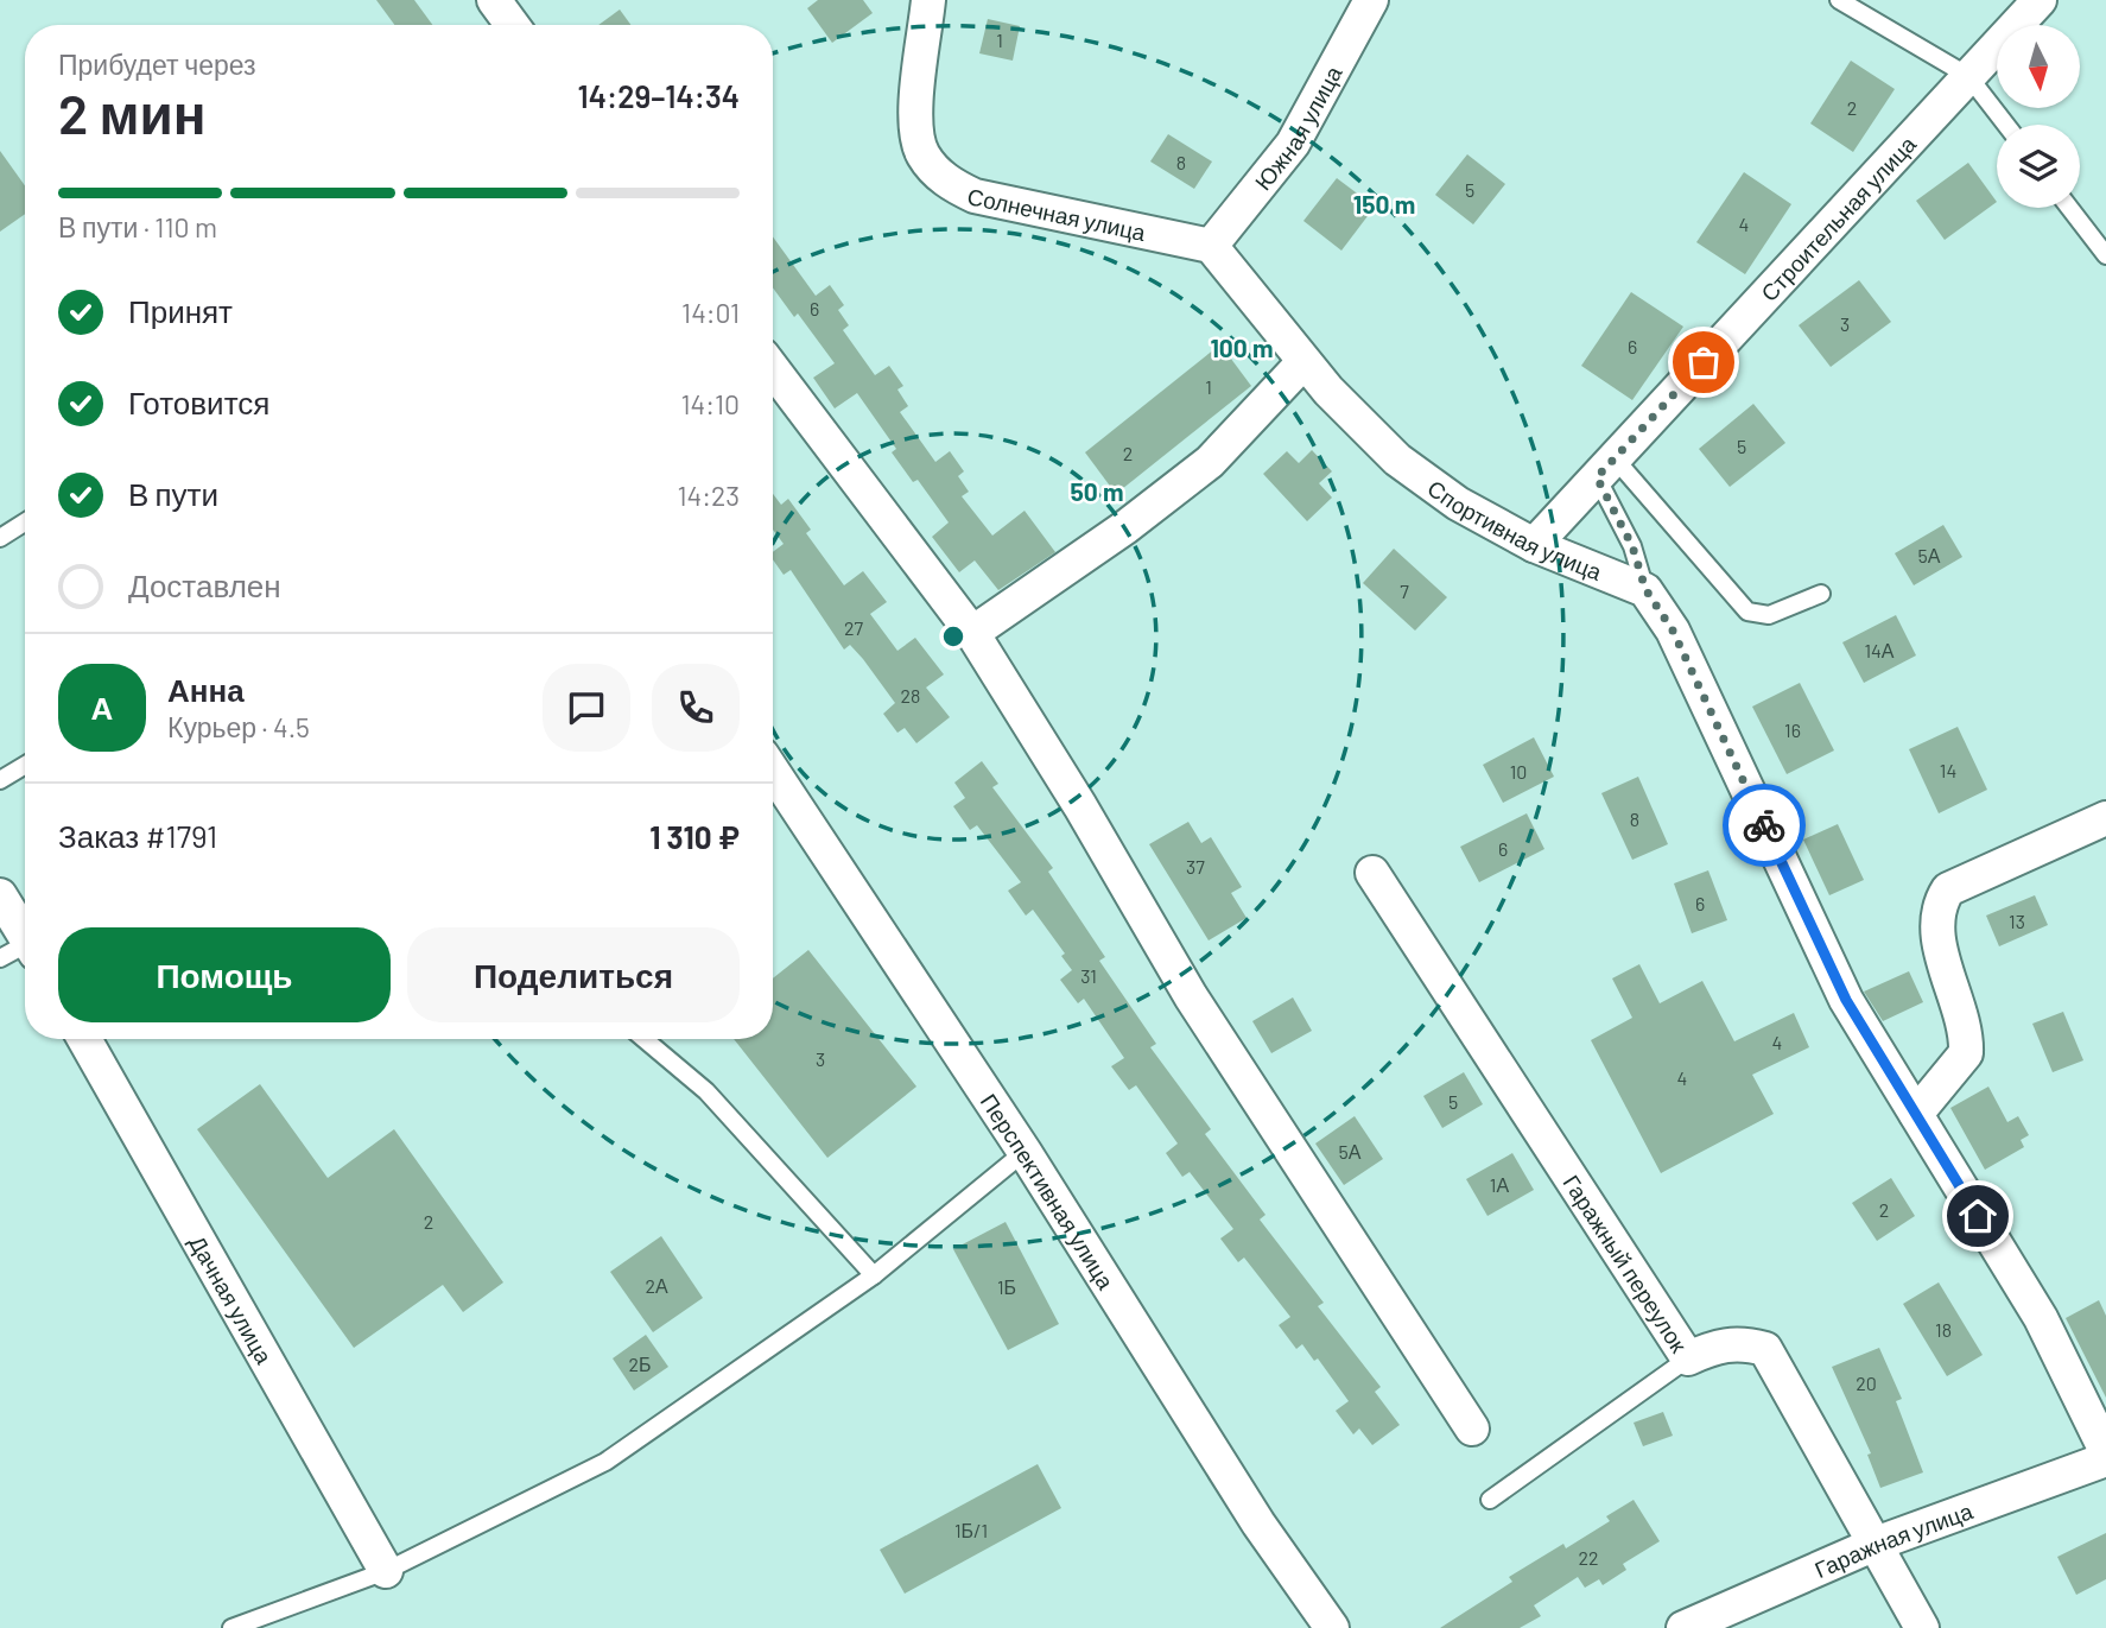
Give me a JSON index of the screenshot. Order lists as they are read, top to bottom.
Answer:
{
  "streets": {
    "street": [
      "Южная улица",
      "Солнечная улица",
      "Строительная улица",
      "Спортивная улица",
      "Перспективная улица",
      "Гаражный переулок",
      "Дачная улица",
      "Гаражная улица"
    ]
  },
  "crossings": [
    ["Южная улица", "Солнечная улица"],
    ["Строительная улица", "Спортивная улица"],
    ["Гаражный переулок", "Гаражная улица"]
  ],
  "house_numbers": [
    "1",
    "2",
    "8",
    "5",
    "4",
    "6",
    "3",
    "6",
    "1",
    "5",
    "2",
    "5А",
    "7",
    "27",
    "14А",
    "28",
    "16",
    "14",
    "10",
    "8",
    "6",
    "37",
    "6",
    "13",
    "31",
    "4",
    "3",
    "4",
    "5",
    "5А",
    "1А",
    "2",
    "2",
    "2А",
    "1Б",
    "18",
    "2Б",
    "20",
    "1Б/1",
    "22"
  ],
  "north": "bottom",
  "page": {
    "heading": ["2 мин", "Прибудет через", "14:29–14:34"],
    "panel": [
      "Анна",
      "Курьер · 4.5",
      "Заказ #1791",
      "1 310 ₽"
    ],
    "bar": "В пути · 110 m",
    "list": [
      ["Принят", "14:01"],
      ["Готовится", "14:10"],
      ["В пути", "14:23"],
      "Доставлен"
    ],
    "round": "А",
    "buttons": ["Помощь", "Поделиться"]
  },
  "rings": ["150 m", "100 m", "50 m"]
}
